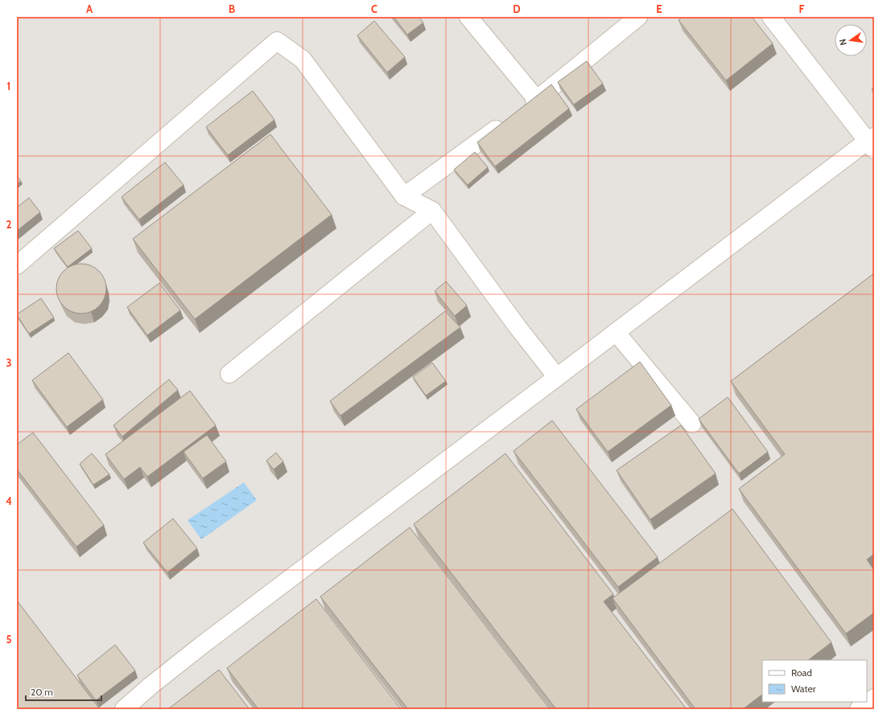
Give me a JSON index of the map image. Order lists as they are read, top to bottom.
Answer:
{
  "legend": ["Road", "Water"],
  "scale_bar": "20 m",
  "north": "left",
  "grid": {
    "columns": [
      "A",
      "B",
      "C",
      "D",
      "E",
      "F"
    ],
    "rows": [
      "1",
      "2",
      "3",
      "4",
      "5"
    ]
  }
}
